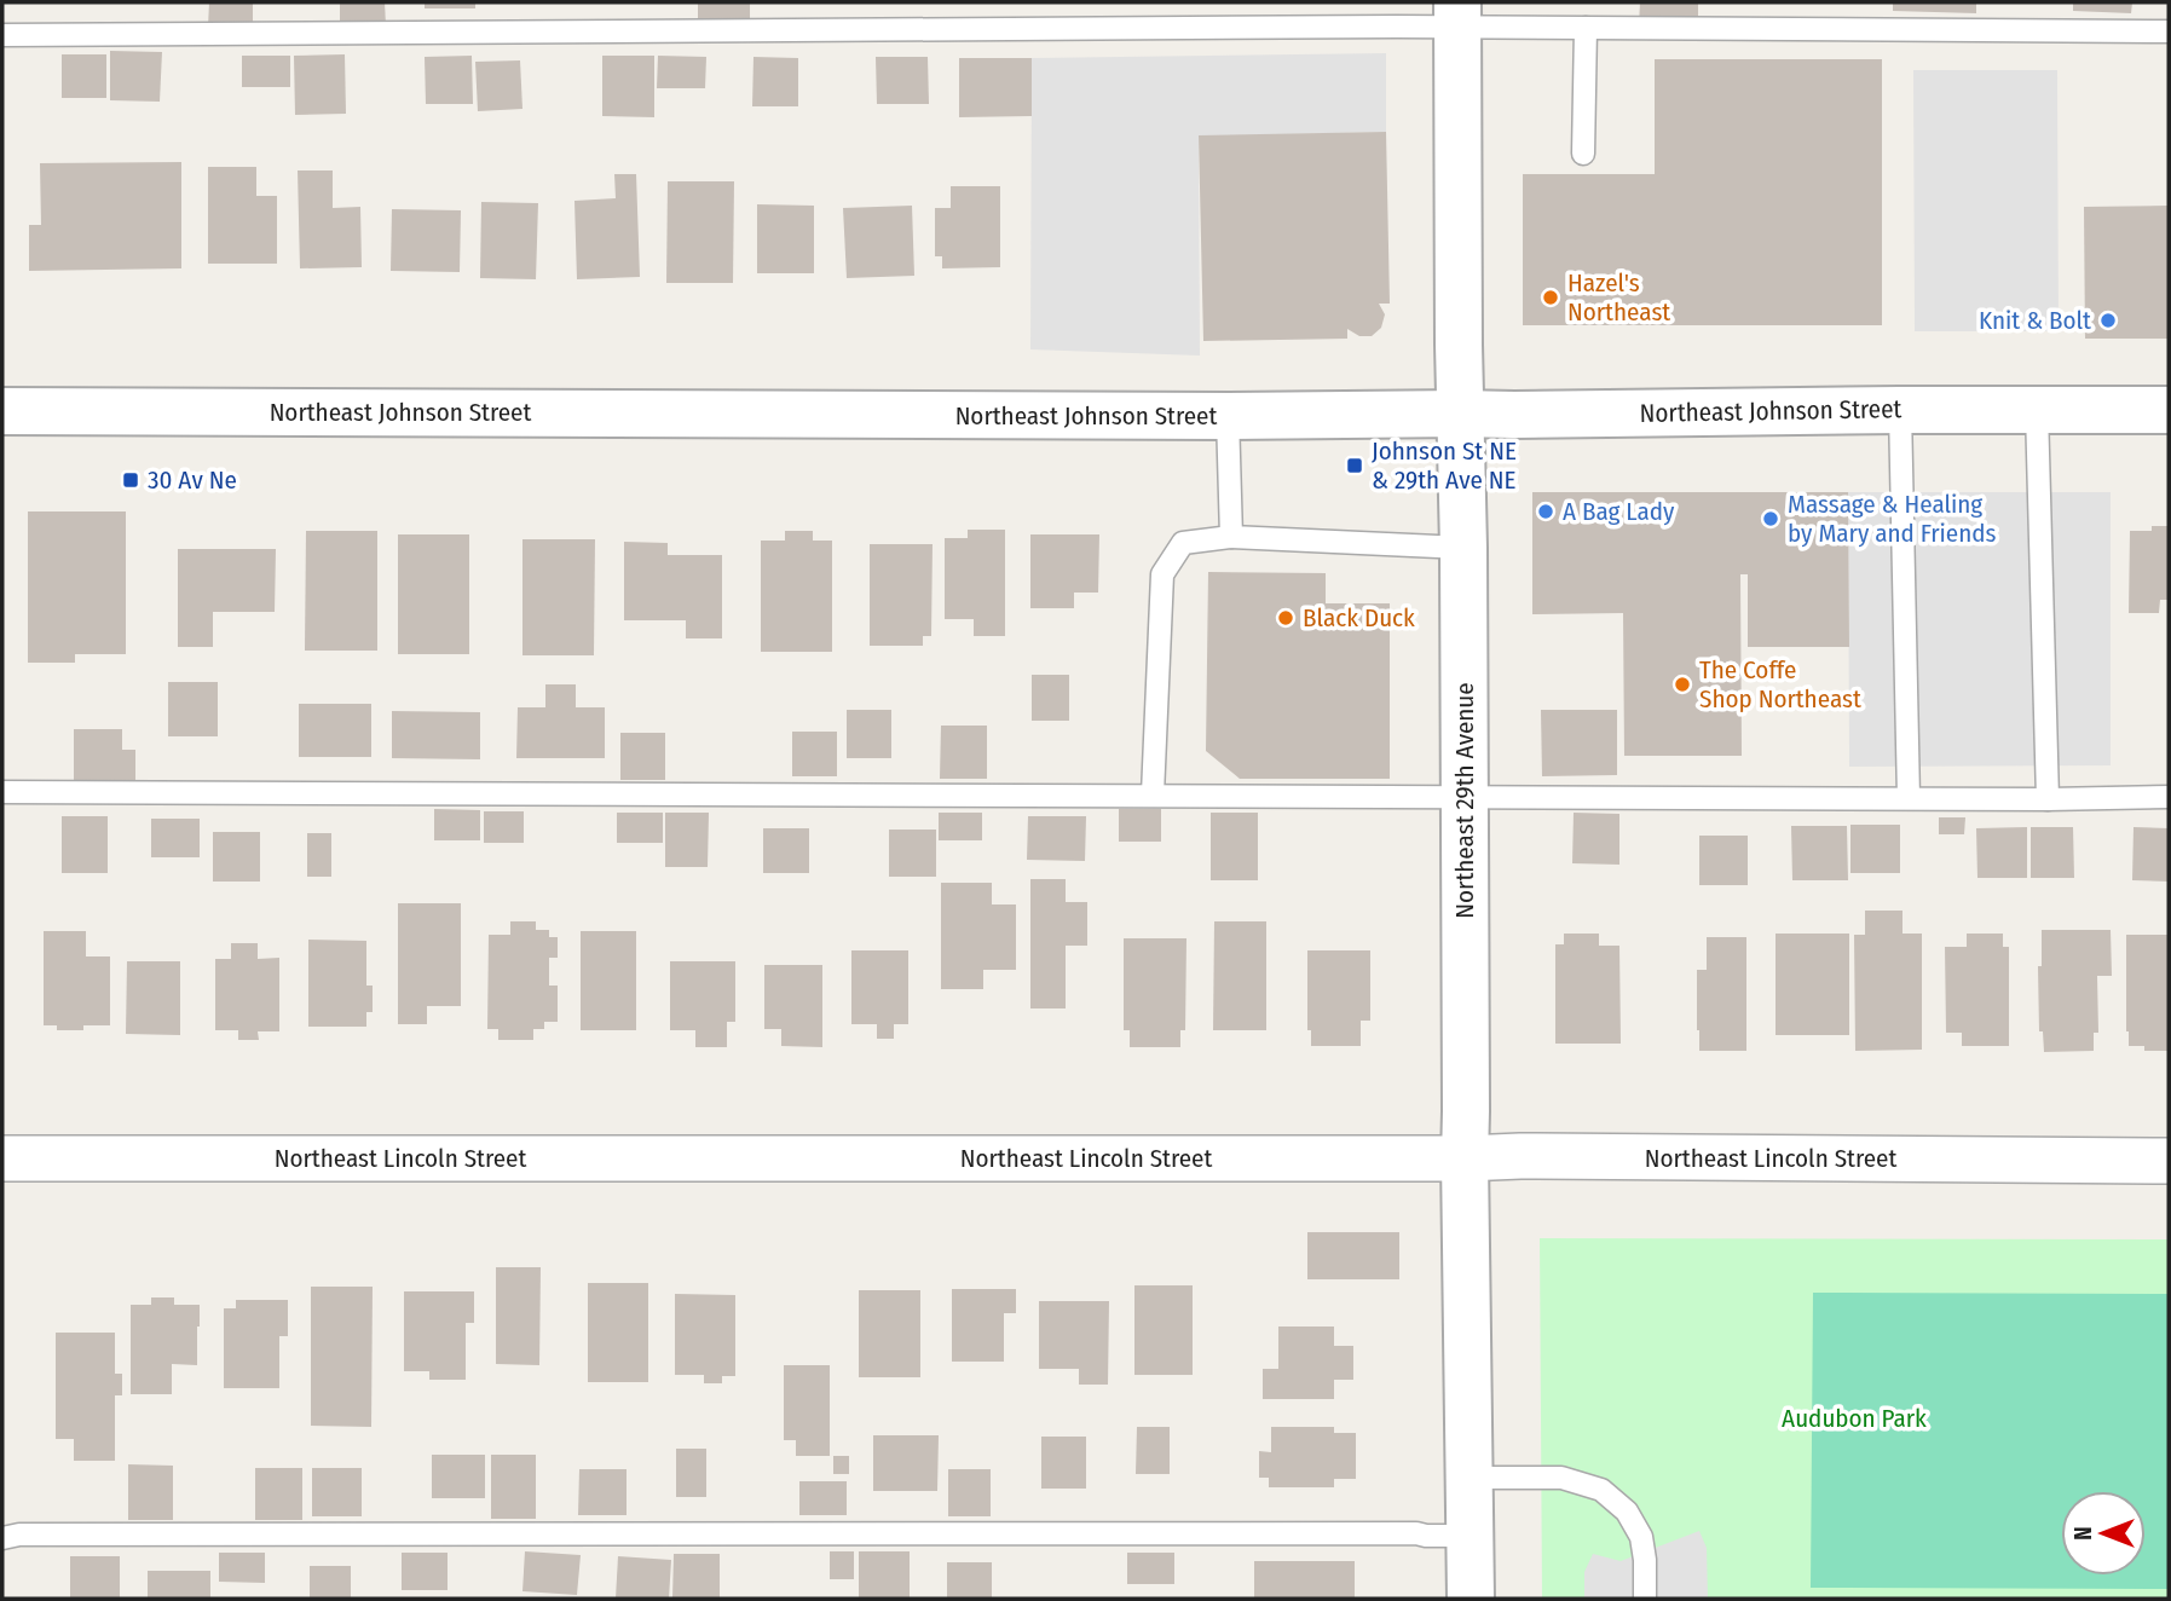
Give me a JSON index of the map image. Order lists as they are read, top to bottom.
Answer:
{
  "streets": {
    "street": ["Northeast Johnson Street", "Northeast 29th Avenue", "Northeast Lincoln Street"]
  },
  "crossings": [
    ["Northeast Johnson Street", "Northeast 29th Avenue"],
    ["Northeast 29th Avenue", "Northeast Lincoln Street"]
  ],
  "parks": ["Audubon Park"],
  "places": {
    "other": [
      "Hazel's Northeast",
      "Knit & Bolt",
      "A Bag Lady",
      "Massage & Healing by Mary and Friends",
      "Black Duck",
      "The Coffe Shop Northeast"
    ],
    "transit": ["Johnson St NE & 29th Ave NE", "30 Av Ne"]
  },
  "north": "left"
}
